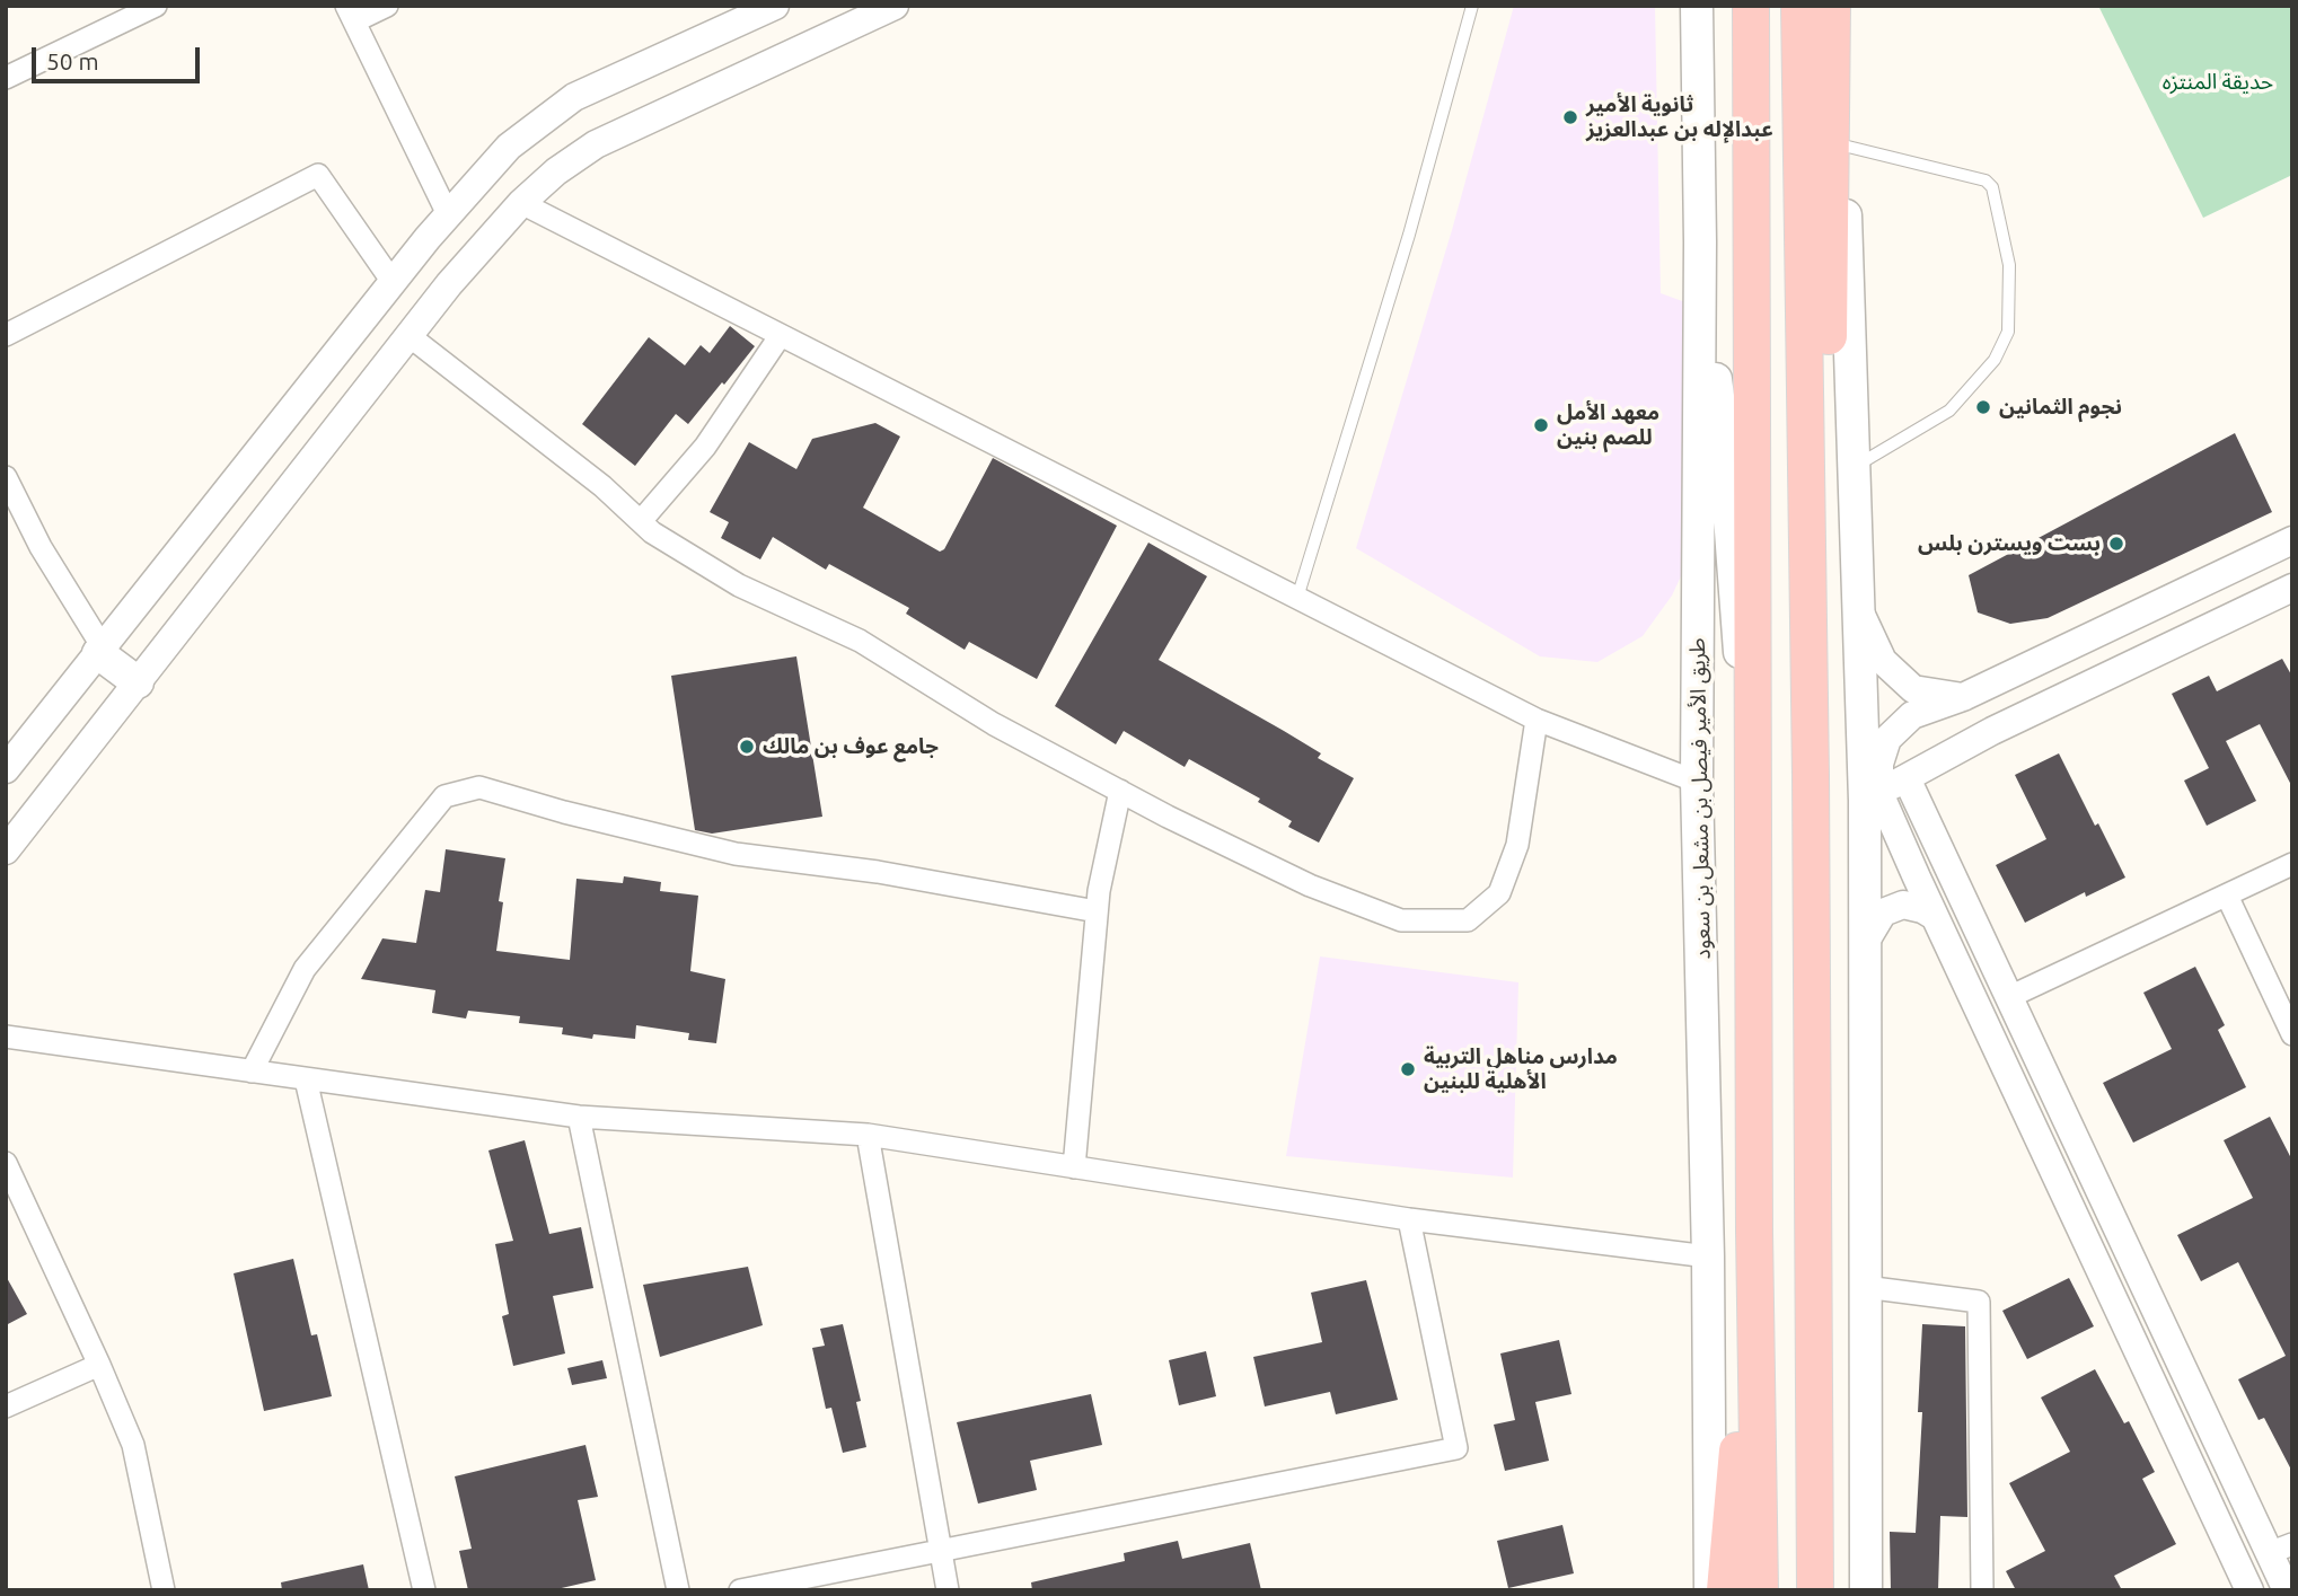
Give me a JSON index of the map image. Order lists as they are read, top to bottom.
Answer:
{
  "streets": {
    "main road": ["طريق الأمير فيصل بن مشعل بن سعود"]
  },
  "parks": ["حديقة المنتزه"],
  "places": [
    "ثانوية الأمير عبدالإله بن عبدالعزيز",
    "نجوم الثمانين",
    "معهد الأمل للصم بنين",
    "بست ويسترن بلس",
    "جامع عوف بن مالك",
    "مدارس مناهل التربية الأهلية للبنين"
  ],
  "scale_bar": "50 m"
}
